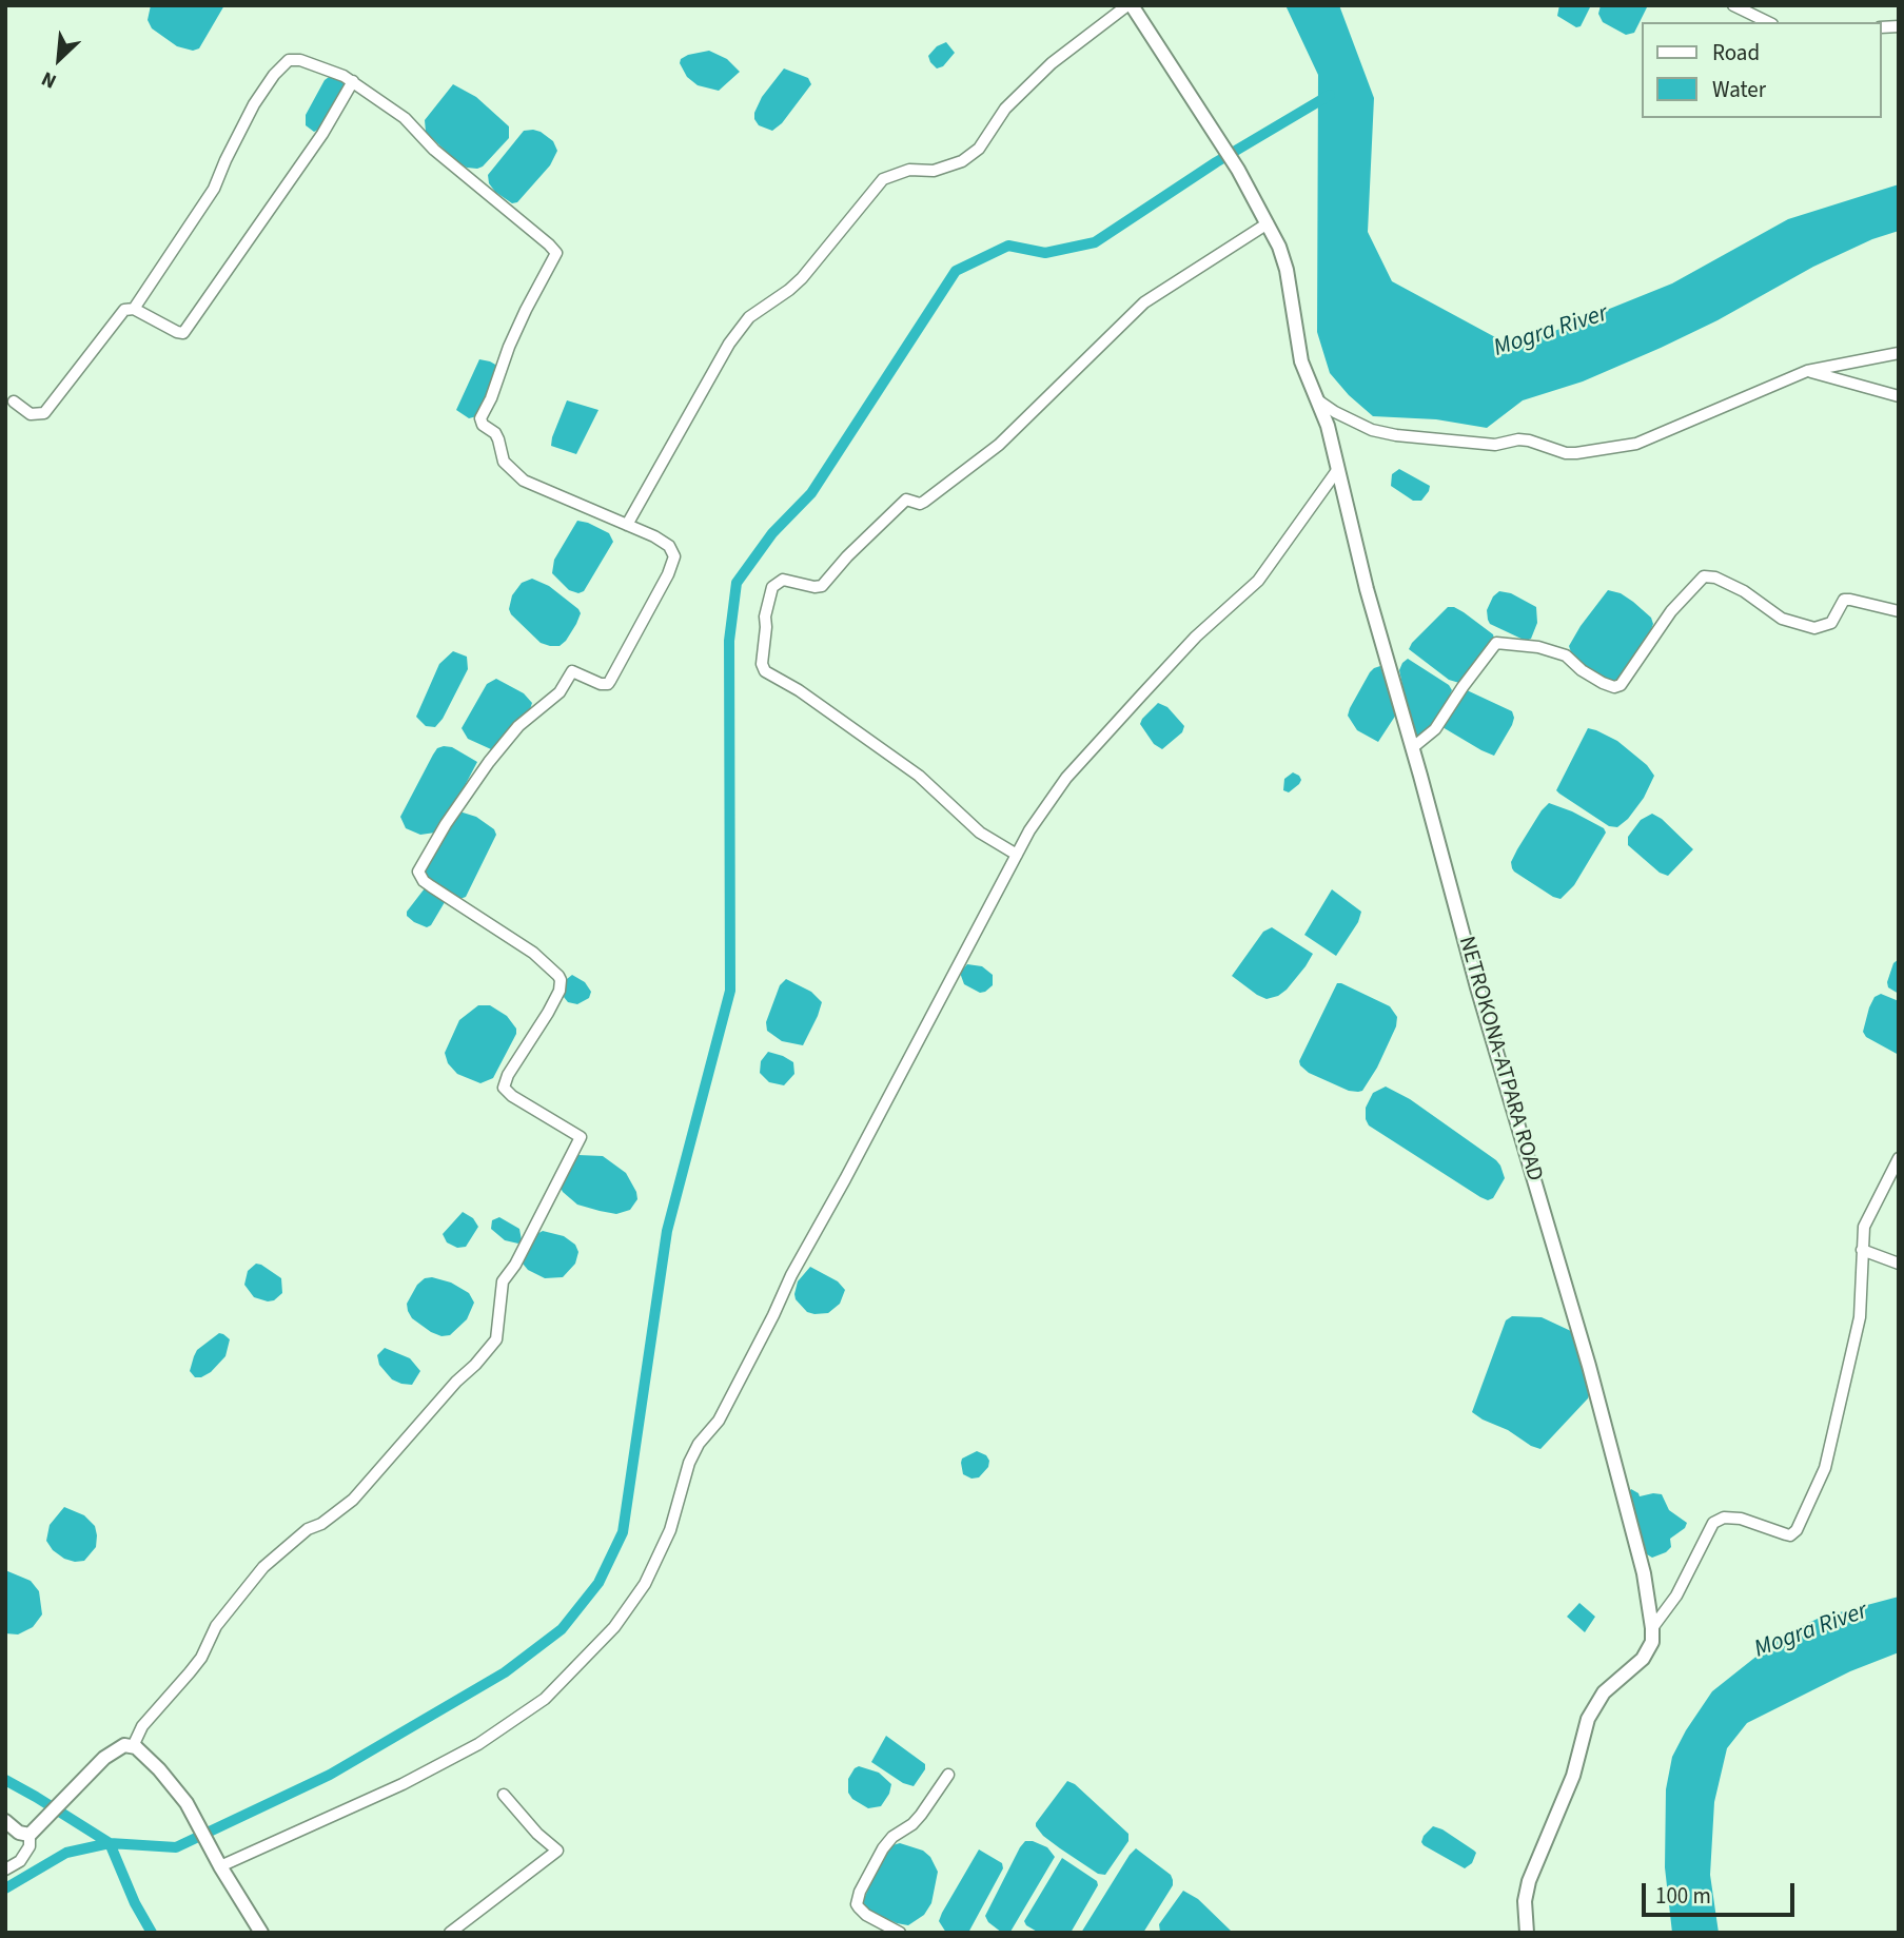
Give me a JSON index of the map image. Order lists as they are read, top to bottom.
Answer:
{
  "streets": {
    "street": ["NETROKONA-ATPARA ROAD"]
  },
  "water": ["Mogra River"],
  "legend": ["Road", "Water"],
  "scale_bar": "100 m",
  "north": "bottom left"
}
